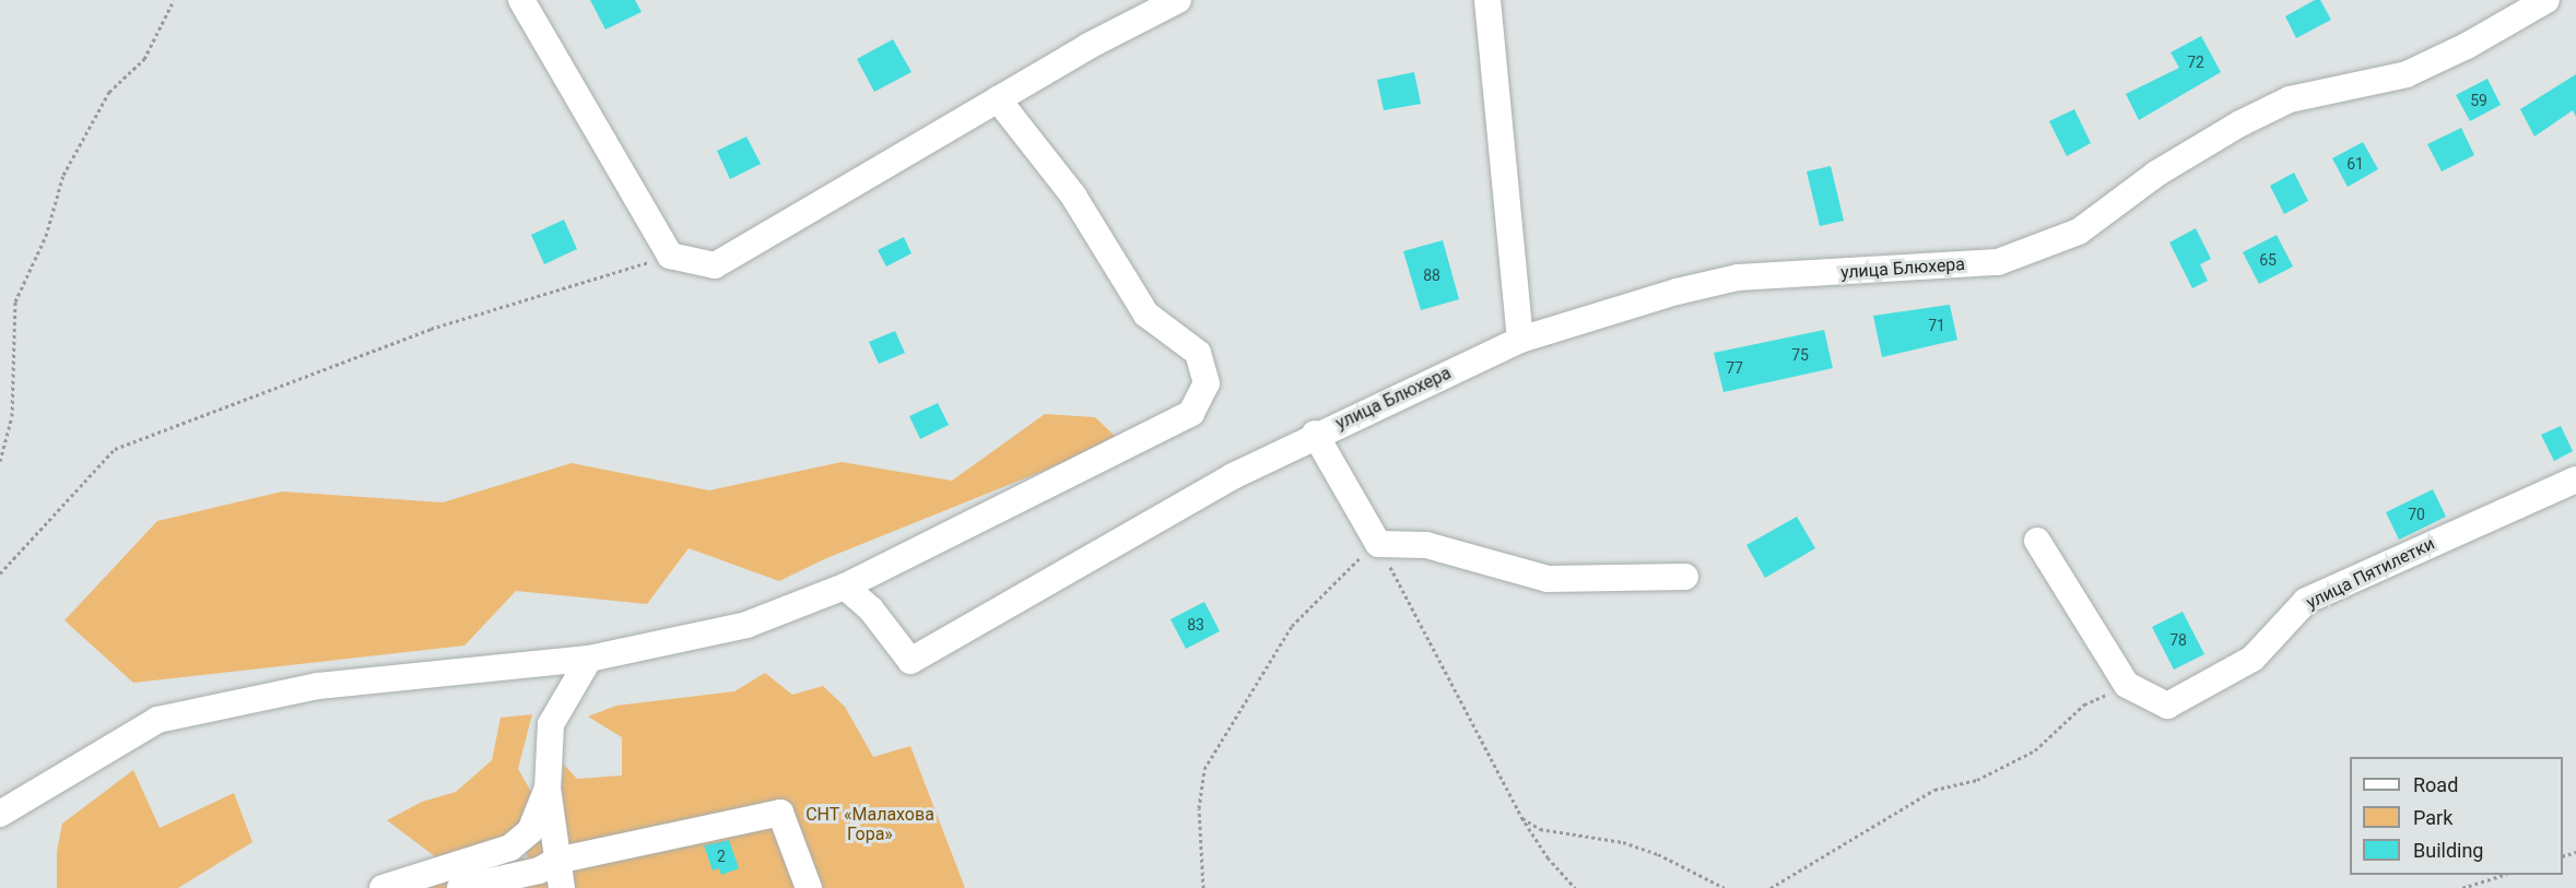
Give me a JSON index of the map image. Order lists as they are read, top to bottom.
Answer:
{
  "streets": {
    "street": ["улица Блюхера", "улица Пятилетки"]
  },
  "parks": ["СНТ «Малахова Гора»"],
  "house_numbers": [
    "72",
    "59",
    "61",
    "65",
    "88",
    "71",
    "75",
    "77",
    "70",
    "83",
    "78",
    "2"
  ],
  "legend": ["Road", "Park", "Building"]
}
